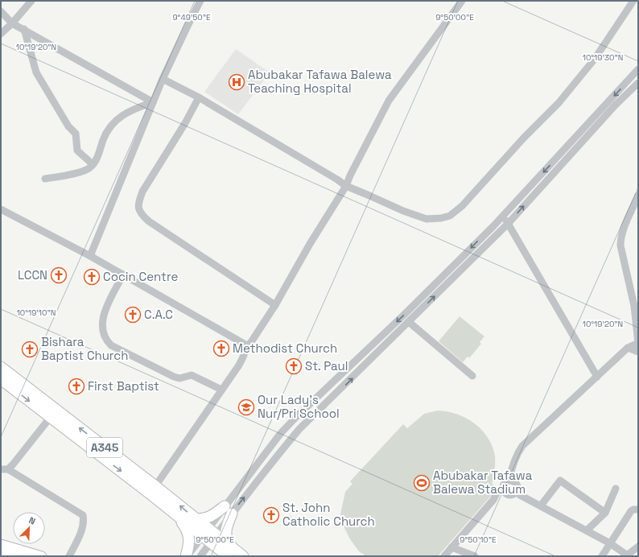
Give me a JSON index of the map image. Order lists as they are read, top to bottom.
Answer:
{
  "streets": {
    "highway": ["A345"]
  },
  "places": {
    "hospital": ["Abubakar Tafawa Balewa Teaching Hospital"],
    "church": [
      "LCCN",
      "Cocin Centre",
      "C.A.C",
      "Methodist Church",
      "Bishara Baptist Church",
      "St. Paul",
      "First Baptist",
      "St. John Catholic Church"
    ],
    "school or university": ["Our Lady's Nur/Pri School"],
    "sports": ["Abubakar Tafawa Balewa Stadium"]
  },
  "north": "top right",
  "coordinates": [
    "9°49'50\"E",
    "9°50'00\"E",
    "10°19'20\"N",
    "10°19'30\"N",
    "10°19'10\"N",
    "9°50'10\"E"
  ]
}
